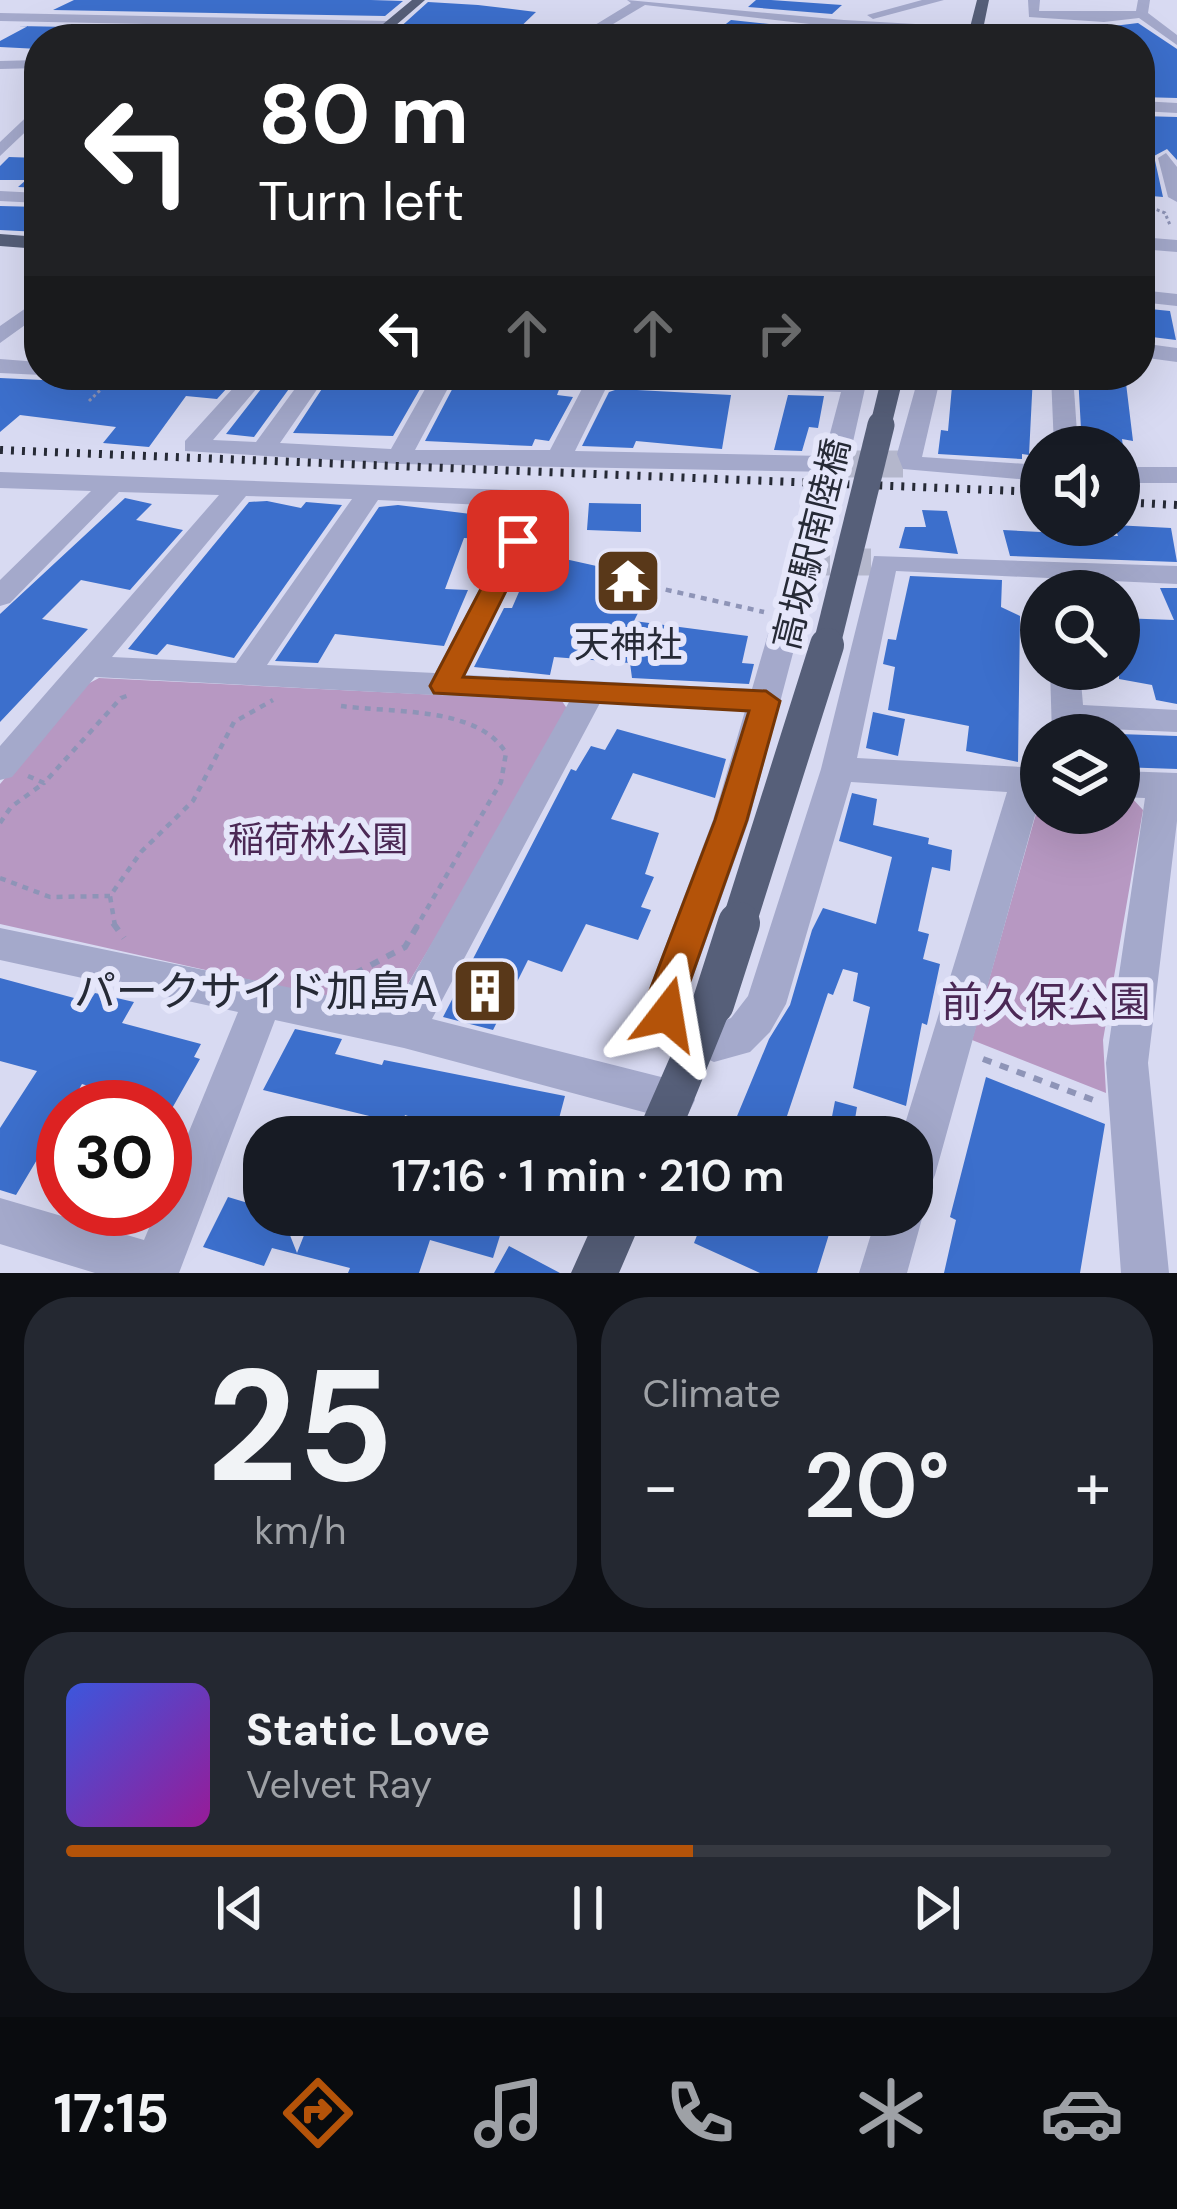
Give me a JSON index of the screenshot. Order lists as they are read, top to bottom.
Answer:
{
  "streets": {
    "main road": ["高坂駅南陸橋"]
  },
  "parks": ["稲荷林公園", "前久保公園"],
  "places": {
    "temple": ["天神社"],
    "building": ["パークサイド加島A"]
  },
  "page": {
    "turn": ["80 m", "Turn left"],
    "limit": "30",
    "trip": "17:16 · 1 min · 210 m",
    "tile": [
      ["25", "km/h"],
      "Climate"
    ],
    "heat": ["−", "20°", "+"],
    "song": ["Static Love", "Velvet Ray"],
    "tabs": "17:15"
  }
}
